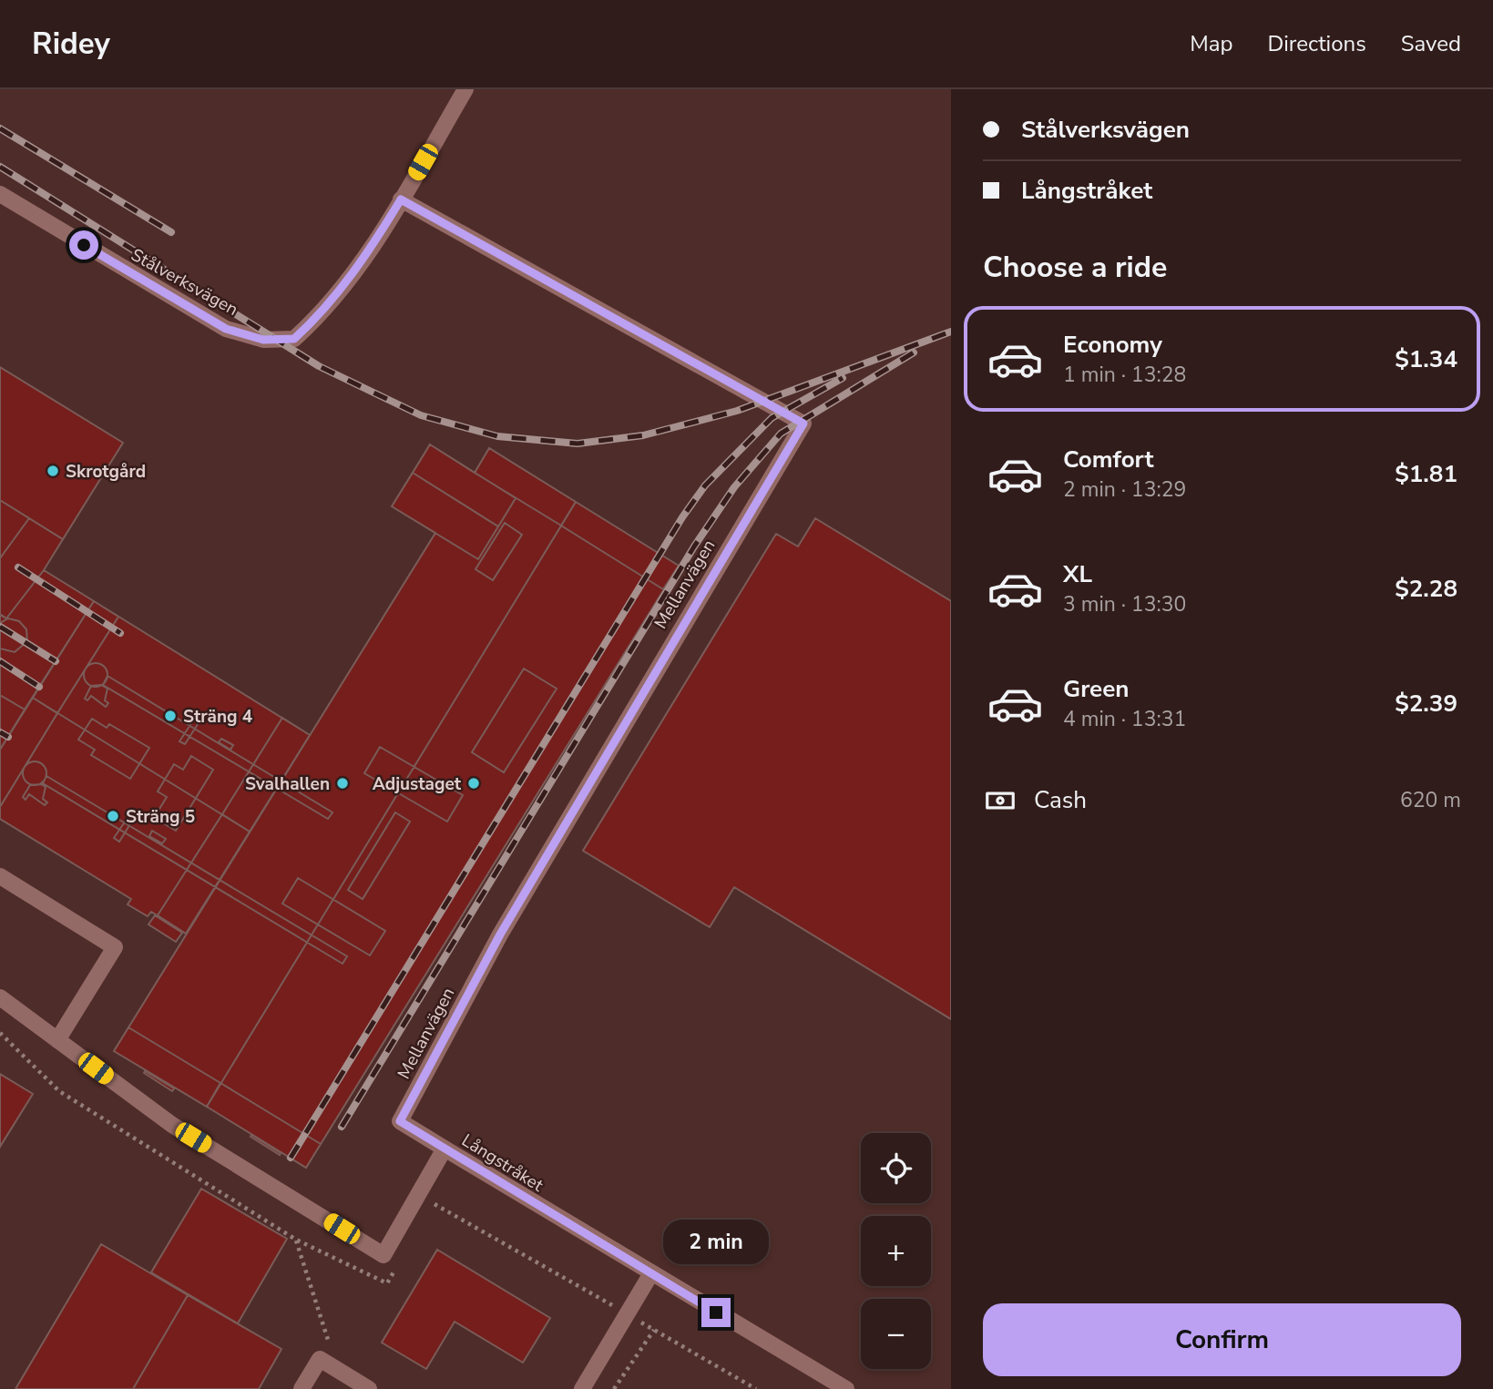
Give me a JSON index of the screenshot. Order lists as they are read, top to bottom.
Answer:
{
  "streets": {
    "street": ["Stålverksvägen", "Mellanvägen", "Långstråket"]
  },
  "crossings": [
    ["Stålverksvägen", "Mellanvägen"],
    ["Mellanvägen", "Långstråket"]
  ],
  "places": [
    "Skrotgård",
    "Sträng 4",
    "Svalhallen",
    "Adjustaget",
    "Sträng 5"
  ],
  "page": {
    "header": "Ridey",
    "nav": ["Map", "Directions", "Saved"],
    "banner": ["Stålverksvägen", "Långstråket"],
    "heading": "Choose a ride",
    "list": [
      {
        "name": "Economy",
        "note": "1 min · 13:28",
        "value": "$1.34"
      },
      {
        "name": "Comfort",
        "note": "2 min · 13:29",
        "value": "$1.81"
      },
      {
        "name": "XL",
        "note": "3 min · 13:30",
        "value": "$2.28"
      },
      {
        "name": "Green",
        "note": "4 min · 13:31",
        "value": "$2.39"
      }
    ],
    "pay": ["Cash", "620 m"],
    "map_buttons": ["+", "−"],
    "bubble": "2 min",
    "buttons": "Confirm"
  }
}
